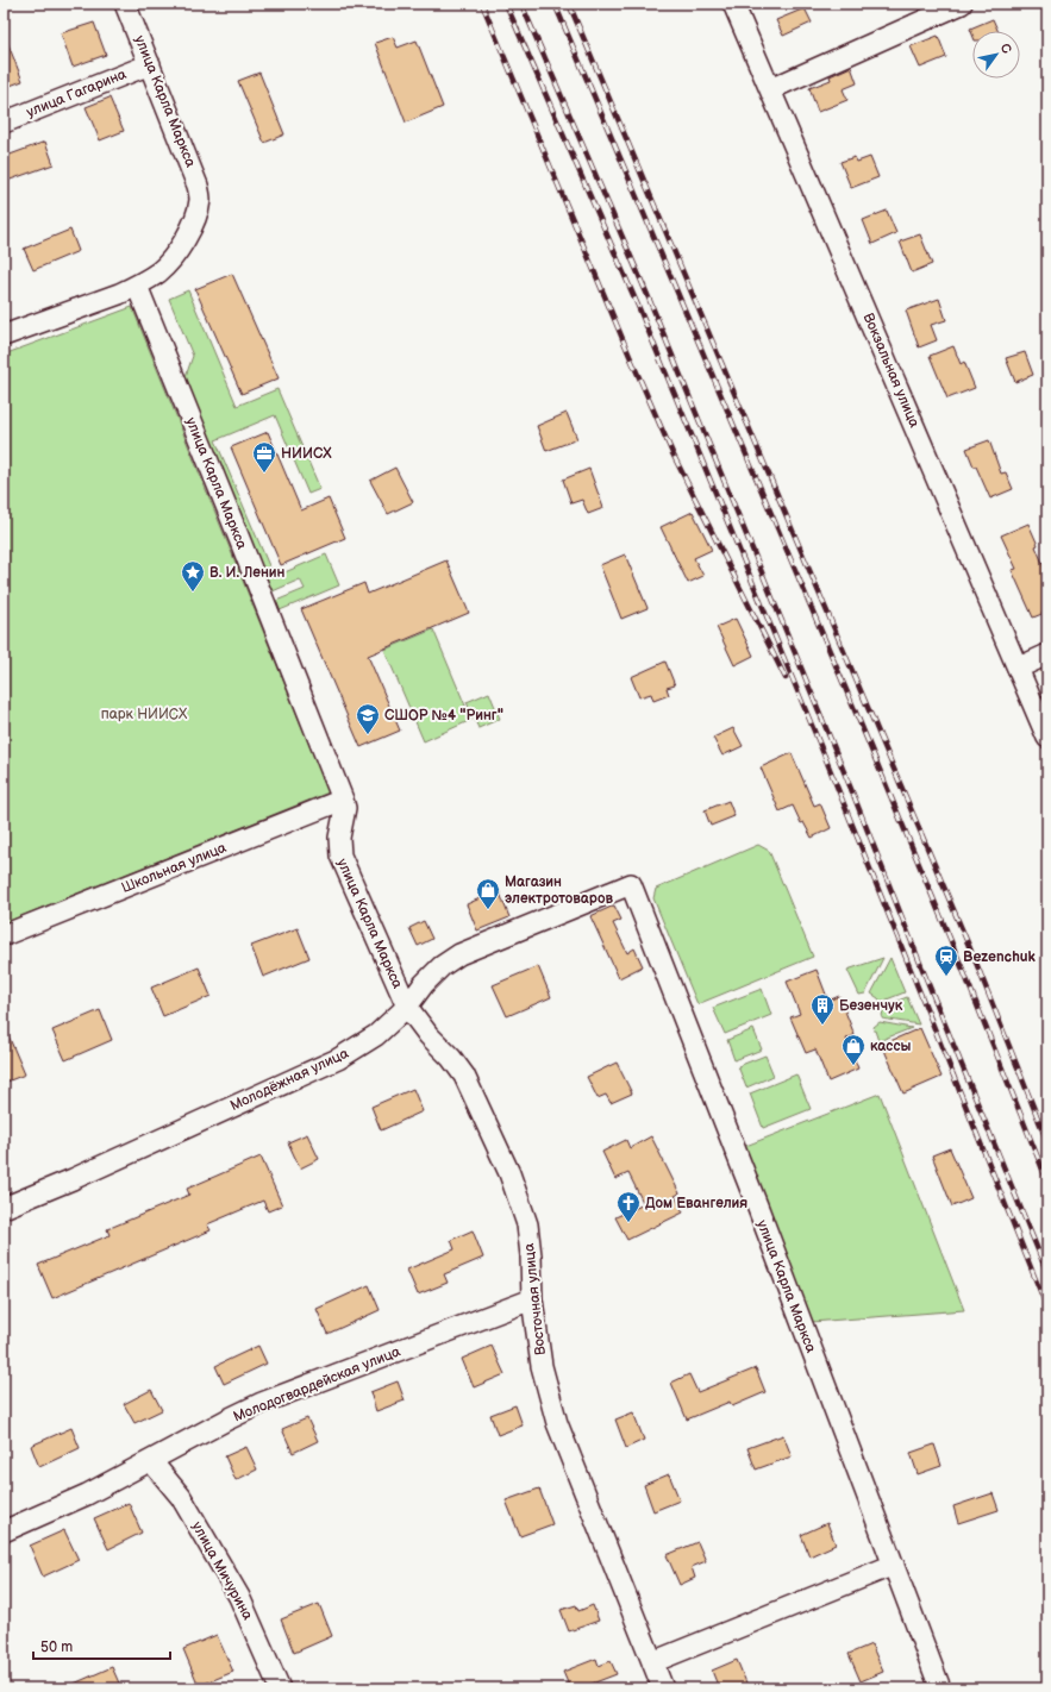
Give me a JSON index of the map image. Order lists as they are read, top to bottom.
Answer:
{
  "streets": {
    "street": [
      "улица Гагарина",
      "улица Карла Маркса",
      "Вокзальная улица",
      "Школьная улица",
      "Молодёжная улица",
      "Восточная улица",
      "Молодогвардейская улица",
      "улица Мичурина"
    ]
  },
  "crossings": [
    ["улица Гагарина", "улица Карла Маркса"],
    ["улица Карла Маркса", "Школьная улица"],
    ["улица Карла Маркса", "Молодёжная улица"],
    ["улица Карла Маркса", "Восточная улица"],
    ["Молодёжная улица", "Восточная улица"],
    ["Восточная улица", "Молодогвардейская улица"],
    ["Молодогвардейская улица", "улица Мичурина"]
  ],
  "parks": ["парк НИИСХ"],
  "places": {
    "office": ["НИИСХ"],
    "place": ["В. И. Ленин"],
    "school or university": ["СШОР №4 \"Ринг\""],
    "shop": ["Магазин электротоваров", "кассы"],
    "station": ["Bezenchuk"],
    "building": ["Безенчук"],
    "church": ["Дом Евангелия"]
  },
  "scale_bar": "50 m",
  "north": "top right"
}
